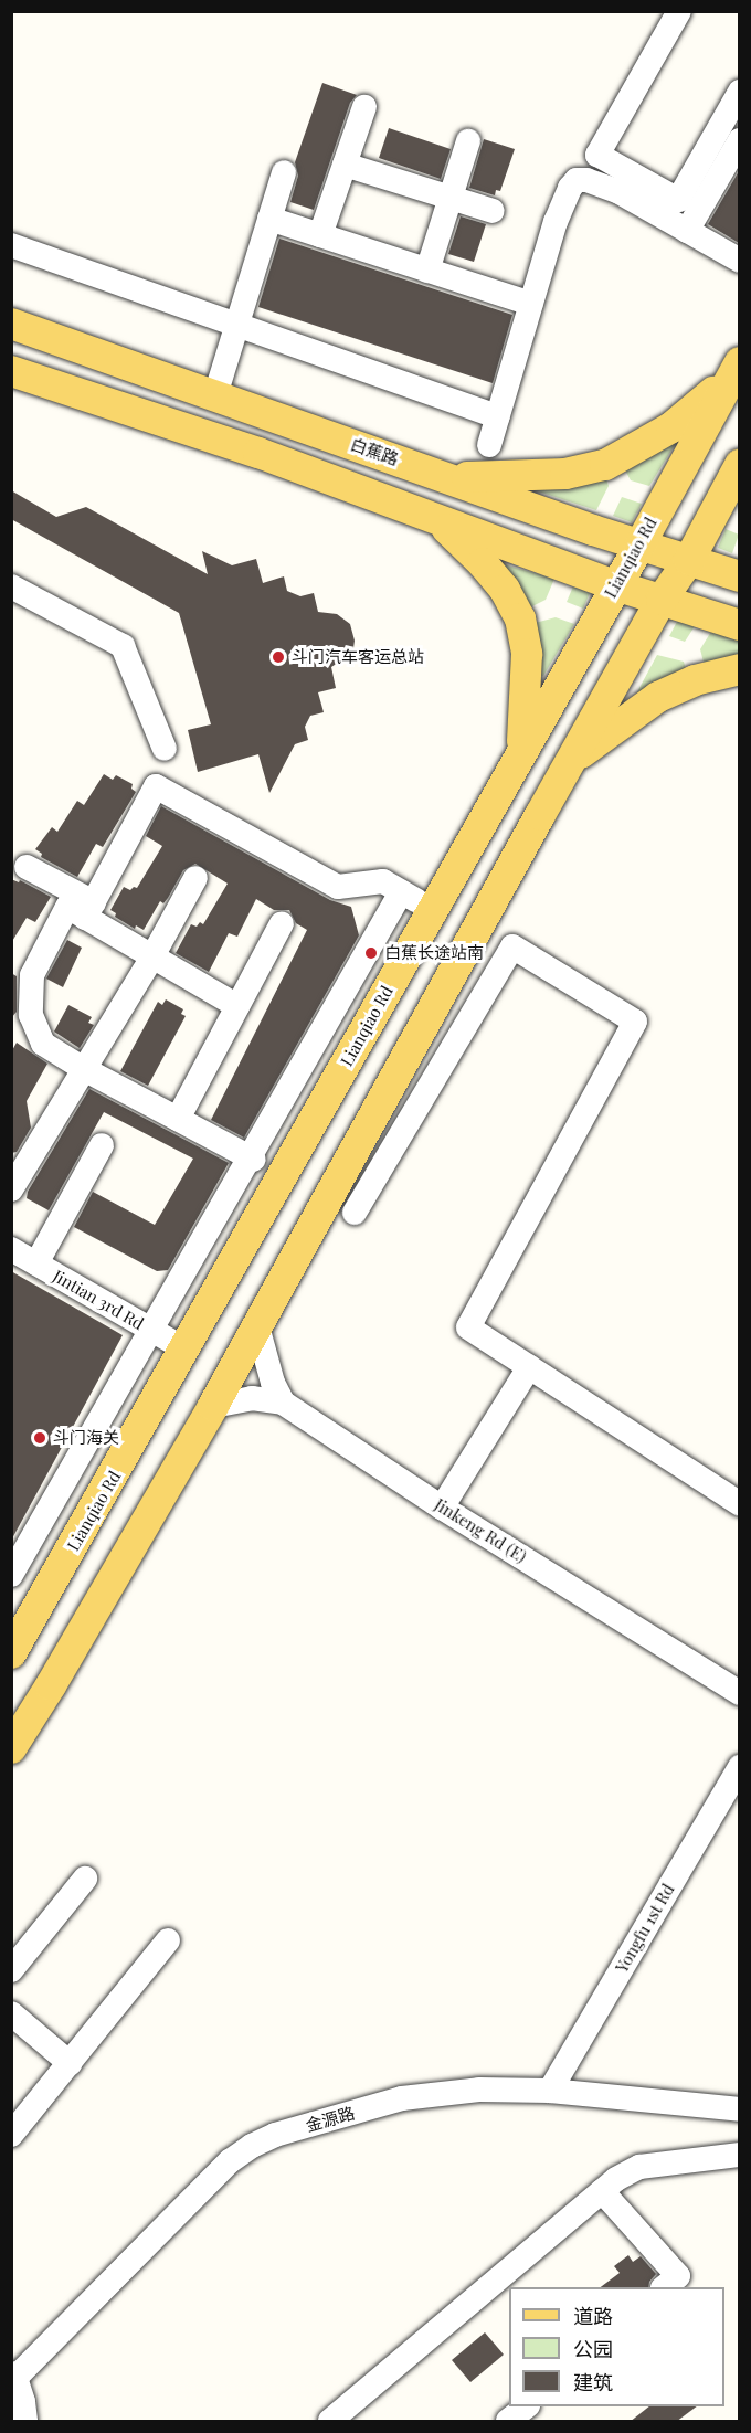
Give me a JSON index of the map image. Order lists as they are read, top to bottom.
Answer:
{
  "streets": {
    "main road": ["白蕉路", "Lianqiao Rd"],
    "street": [
      "Jintian 3rd Rd",
      "Jinkeng Rd (E)",
      "Yongfu 1st Rd",
      "金源路"
    ]
  },
  "crossings": [
    ["白蕉路", "Lianqiao Rd"],
    ["Lianqiao Rd", "Jintian 3rd Rd"],
    ["Yongfu 1st Rd", "金源路"]
  ],
  "places": ["斗门汽车客运总站", "白蕉长途站南", "斗门海关"],
  "legend": ["道路", "公园", "建筑"]
}
